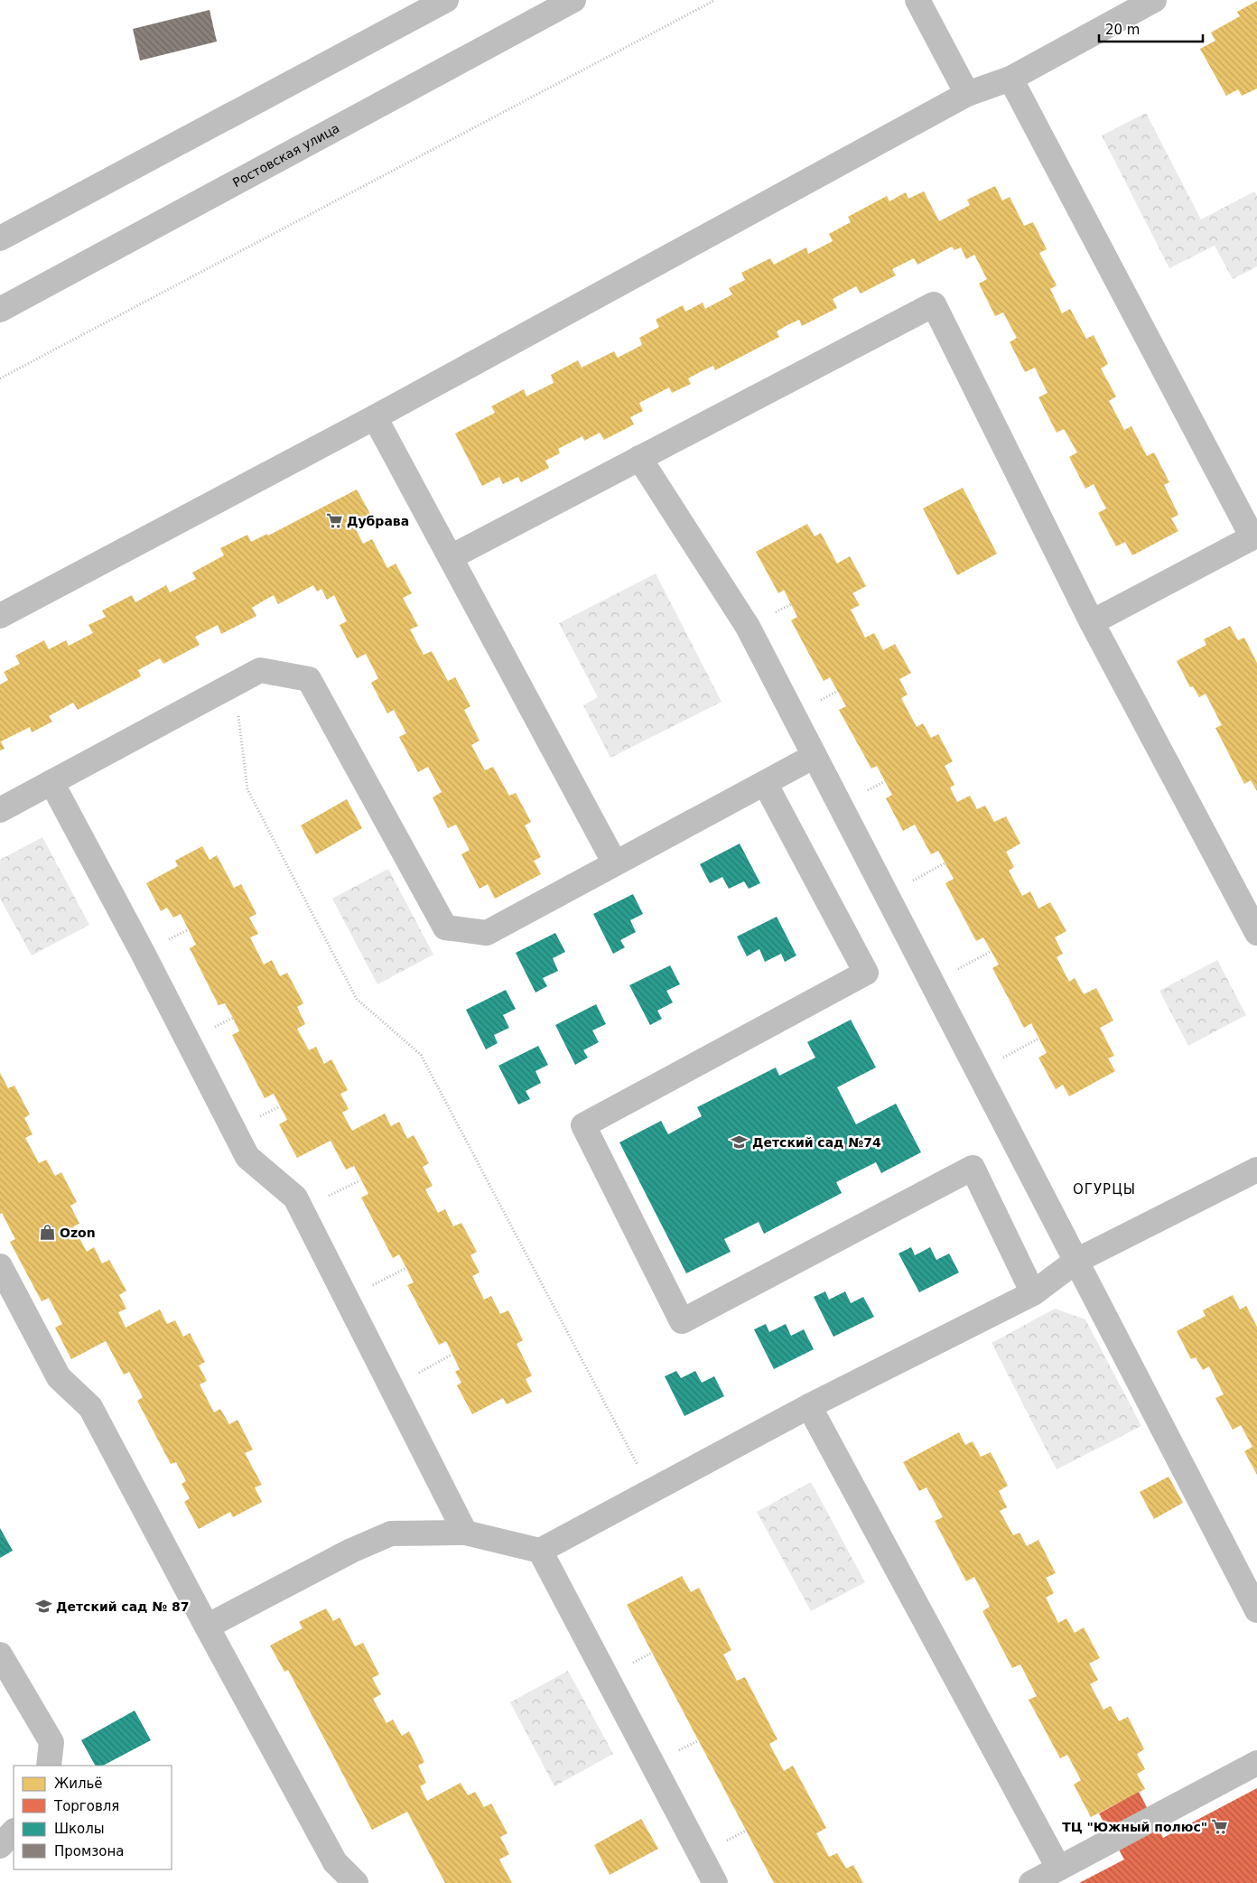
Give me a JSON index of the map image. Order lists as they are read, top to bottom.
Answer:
{
  "streets": {
    "street": ["Ростовская улица"]
  },
  "districts": ["ОГУРЦЫ"],
  "places": {
    "supermarket": ["Дубрава", "ТЦ \"Южный полюс\""],
    "school or university": ["Детский сад №74", "Детский сад № 87"],
    "shop": ["Ozon"]
  },
  "legend": [
    "Жильё",
    "Торговля",
    "Школы",
    "Промзона"
  ],
  "scale_bar": "20 m"
}
